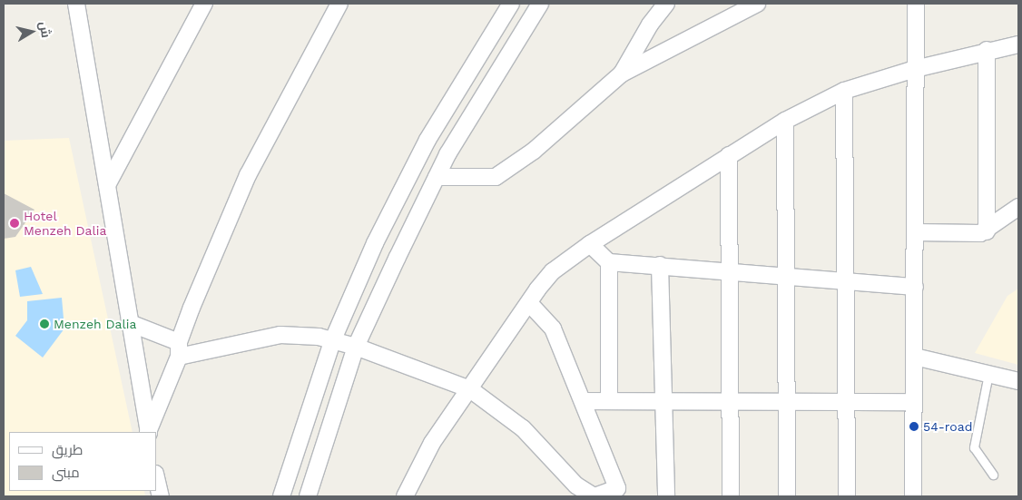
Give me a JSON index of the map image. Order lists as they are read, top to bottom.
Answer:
{
  "places": ["Hotel Menzeh Dalia", "Menzeh Dalia", "54-road"],
  "legend": ["طريق", "مبنى"],
  "north": "right"
}
